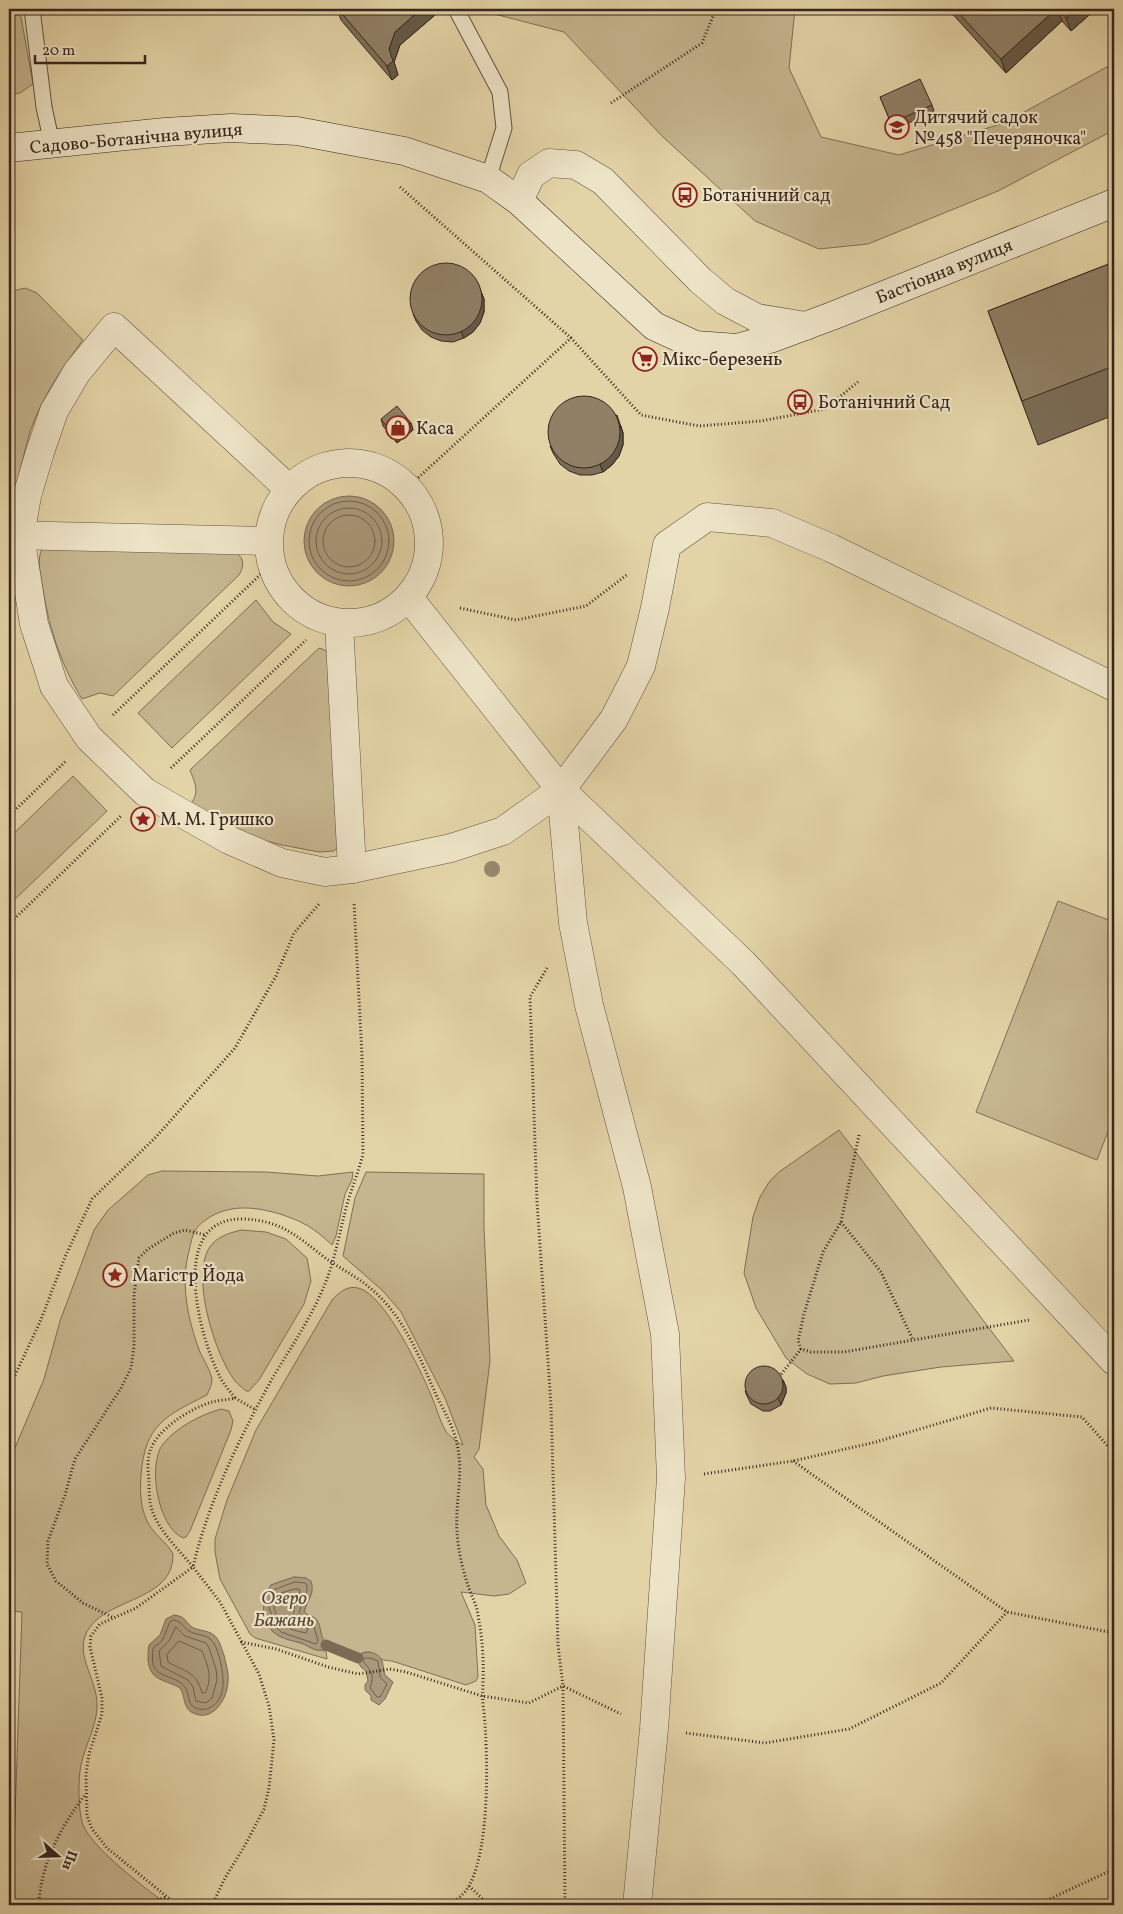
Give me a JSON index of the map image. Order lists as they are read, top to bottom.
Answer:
{
  "streets": {
    "street": ["Садово-Ботанічна вулиця", "Бастіонна вулиця"]
  },
  "crossings": [
    ["Садово-Ботанічна вулиця", "Бастіонна вулиця"]
  ],
  "water": ["Озеро Бажань"],
  "places": {
    "school or university": ["Дитячий садок №458 \"Печеряночка\""],
    "bus stop": ["Ботанічний сад", "Ботанічний Сад"],
    "supermarket": ["Мікс-березень"],
    "shop": ["Каса"],
    "place": ["М. М. Гришко", "Магістр Йода"]
  },
  "scale_bar": "20 m",
  "north": "right"
}
